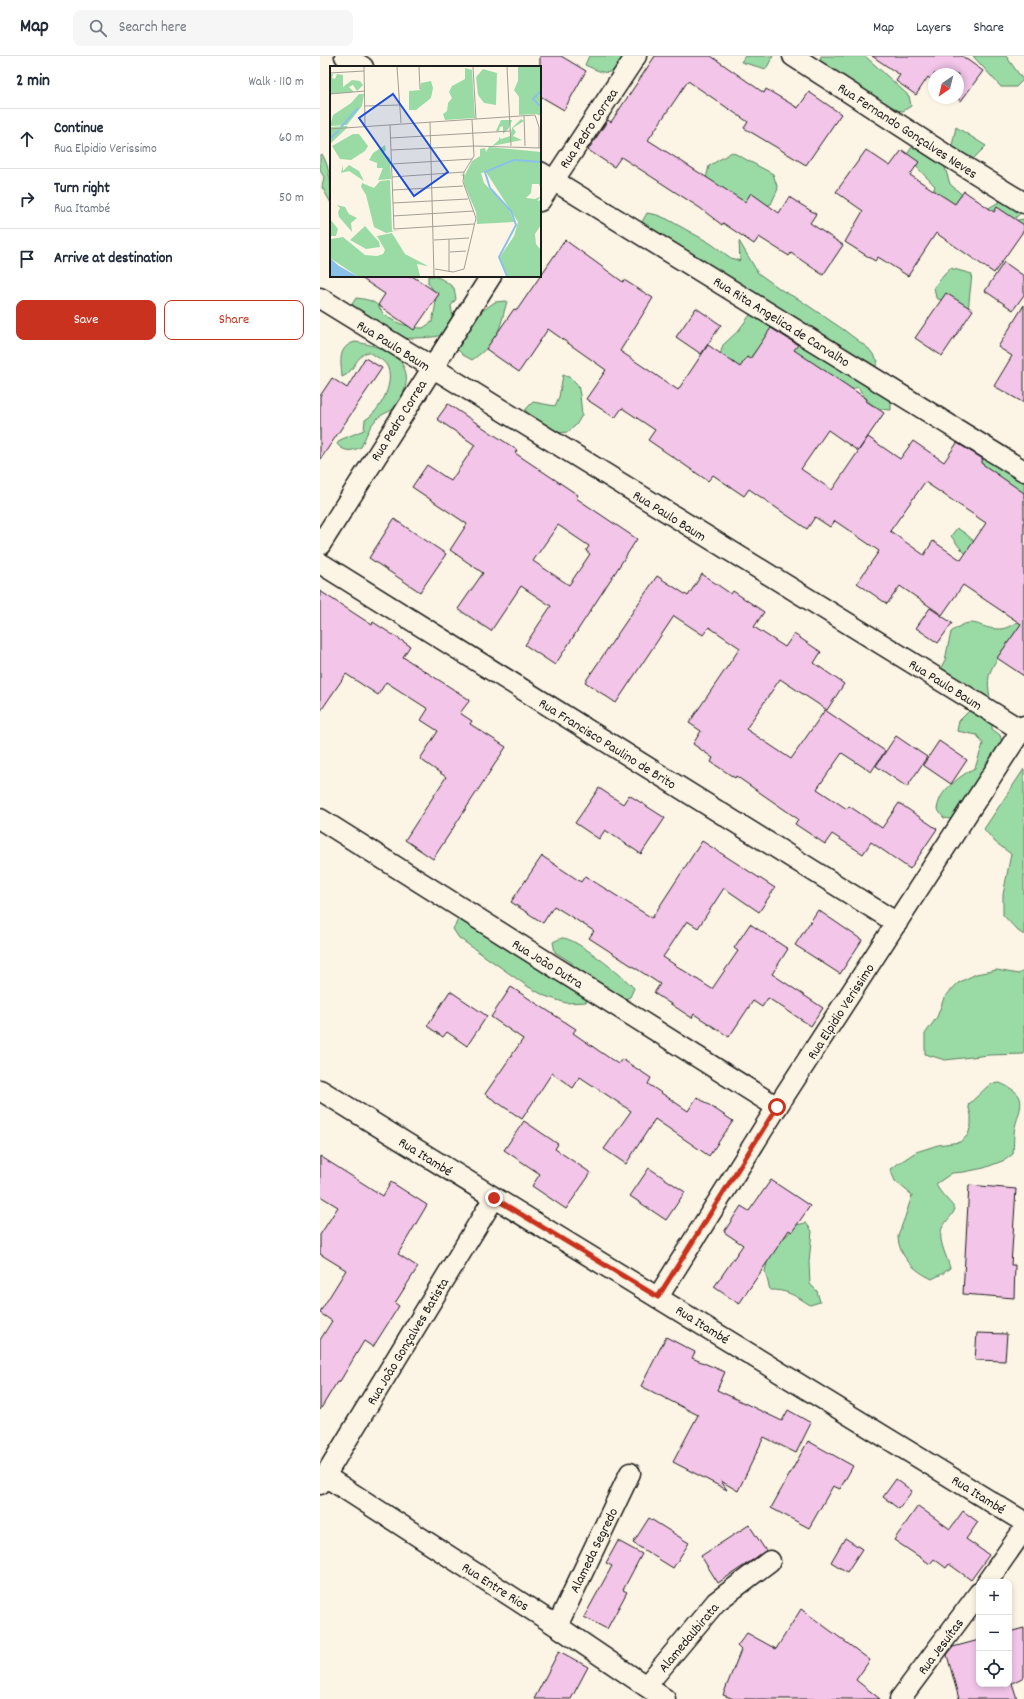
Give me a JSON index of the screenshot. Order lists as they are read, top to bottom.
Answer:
{
  "streets": {
    "street": [
      "Rua Pedro Correa",
      "Rua Fernando Gonçalves Neves",
      "Rua Rita Angelica de Carvalho",
      "Rua Paulo Baum",
      "Rua Francisco Paulino de Brito",
      "Rua João Dutra",
      "Rua Elpidio Verissimo",
      "Rua Itambé",
      "Rua João Gonçalves Batista",
      "Alameda Segredo",
      "Rua Entre Rios",
      "AlamedaUbirata",
      "Rua Jesuítas"
    ]
  },
  "crossings": [
    ["Rua Pedro Correa", "Rua Rita Angelica de Carvalho"],
    ["Rua Pedro Correa", "Rua Paulo Baum"],
    ["Rua Paulo Baum", "Rua Elpidio Verissimo"],
    ["Rua Francisco Paulino de Brito", "Rua Elpidio Verissimo"],
    ["Rua João Dutra", "Rua Elpidio Verissimo"],
    ["Rua Elpidio Verissimo", "Rua Itambé"],
    ["Rua Itambé", "Rua João Gonçalves Batista"],
    ["Rua João Gonçalves Batista", "Rua Entre Rios"],
    ["Alameda Segredo", "Rua Entre Rios"],
    ["Rua Entre Rios", "AlamedaUbirata"]
  ],
  "north": "bottom left",
  "page": {
    "header": "Map",
    "search": "Search here",
    "nav": ["Map", "Layers", "Share"],
    "heading": ["2 min", "Walk · 110 m"],
    "list": [
      ["Continue", "Rua Elpidio Verissimo", "60 m"],
      ["Turn right", "Rua Itambé", "50 m"],
      "Arrive at destination"
    ],
    "buttons": ["Save", "Share"],
    "map_buttons": ["+", "−"]
  }
}
